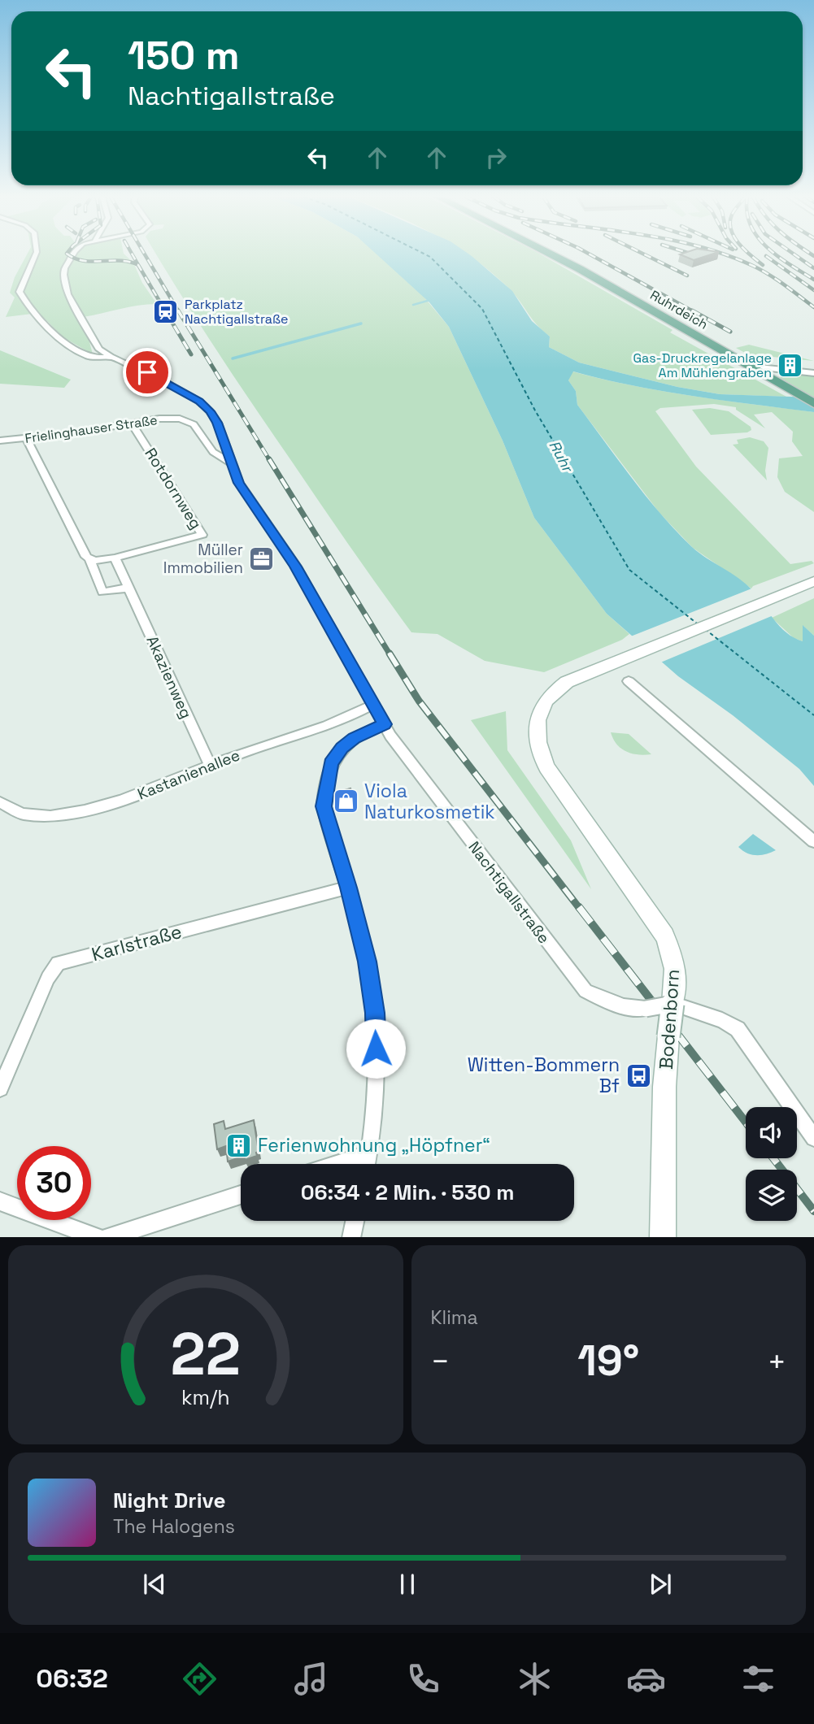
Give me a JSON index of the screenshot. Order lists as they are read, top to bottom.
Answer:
{
  "streets": {
    "main road": ["Ruhrdeich", "Bodenborn"],
    "street": [
      "Frielinghauser Straße",
      "Rotdornweg",
      "Akazienweg",
      "Kastanienallee",
      "Nachtigallstraße",
      "Karlstraße"
    ]
  },
  "crossings": [
    ["Frielinghauser Straße", "Rotdornweg"],
    ["Frielinghauser Straße", "Nachtigallstraße"],
    ["Rotdornweg", "Akazienweg"],
    ["Akazienweg", "Kastanienallee"],
    ["Kastanienallee", "Nachtigallstraße"],
    ["Nachtigallstraße", "Bodenborn"]
  ],
  "water": ["Ruhr"],
  "places": {
    "station": ["Parkplatz Nachtigallstraße"],
    "building": ["Gas-Druckregelanlage Am Mühlengraben", "Ferienwohnung „Höpfner“"],
    "office": ["Müller Immobilien"],
    "shop": ["Viola Naturkosmetik"],
    "bus stop": ["Witten-Bommern Bf"]
  },
  "page": {
    "turn": ["150 m", "Nachtigallstraße"],
    "limit": "30",
    "trip": "06:34 · 2 Min. · 530 m",
    "tile": "Klima",
    "heat": ["−", "19°", "+"],
    "song": ["Night Drive", "The Halogens"],
    "tabs": "06:32",
    "gauge": ["22", "km/h"]
  }
}
